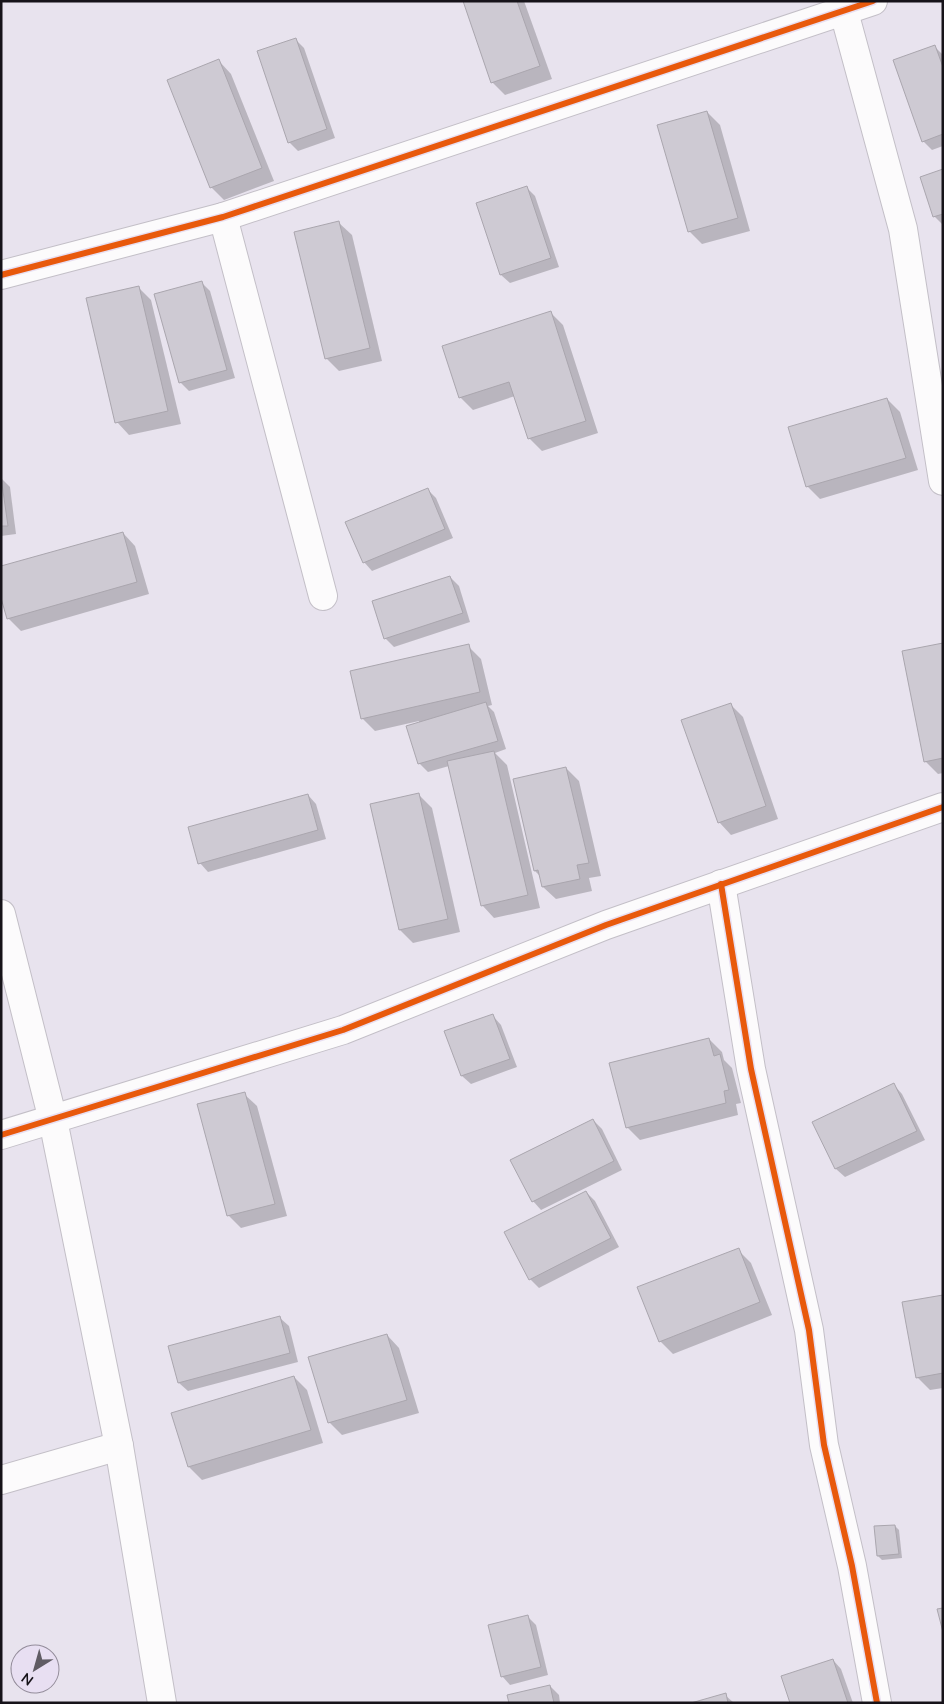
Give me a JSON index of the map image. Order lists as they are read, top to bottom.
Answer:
{
  "north": "bottom left"
}
